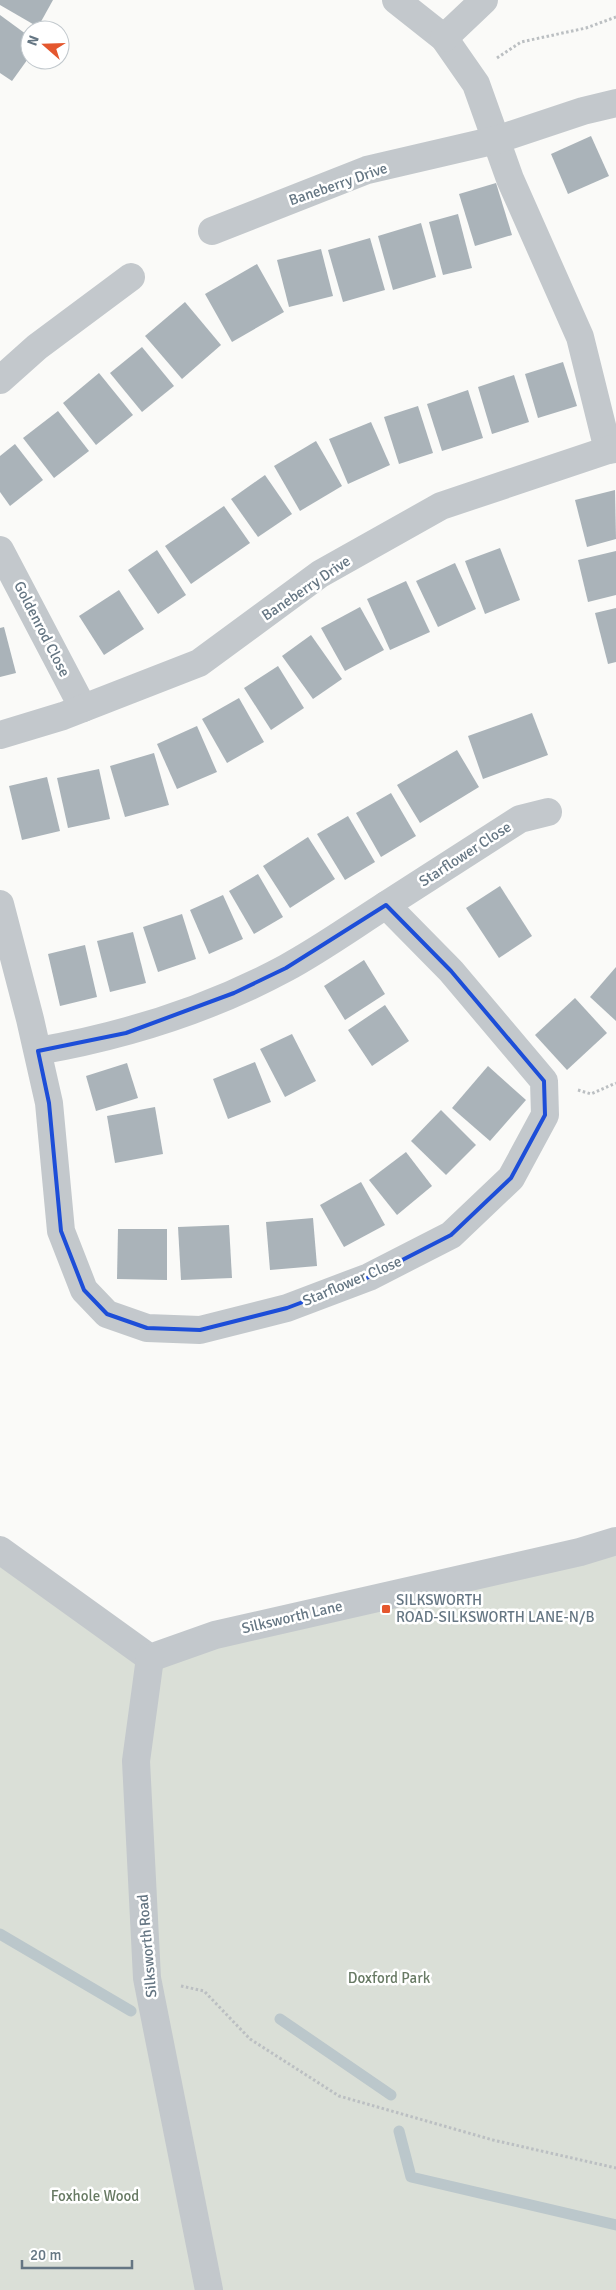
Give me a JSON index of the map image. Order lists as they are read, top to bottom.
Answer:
{
  "streets": {
    "street": [
      "Baneberry Drive",
      "Goldenrod Close",
      "Starflower Close",
      "Silksworth Lane",
      "Silksworth Road"
    ]
  },
  "crossings": [
    ["Baneberry Drive", "Goldenrod Close"],
    ["Silksworth Lane", "Silksworth Road"]
  ],
  "parks": ["Doxford Park", "Foxhole Wood"],
  "places": {
    "transit": ["SILKSWORTH ROAD-SILKSWORTH LANE-N/B"]
  },
  "scale_bar": "20 m",
  "north": "left"
}
